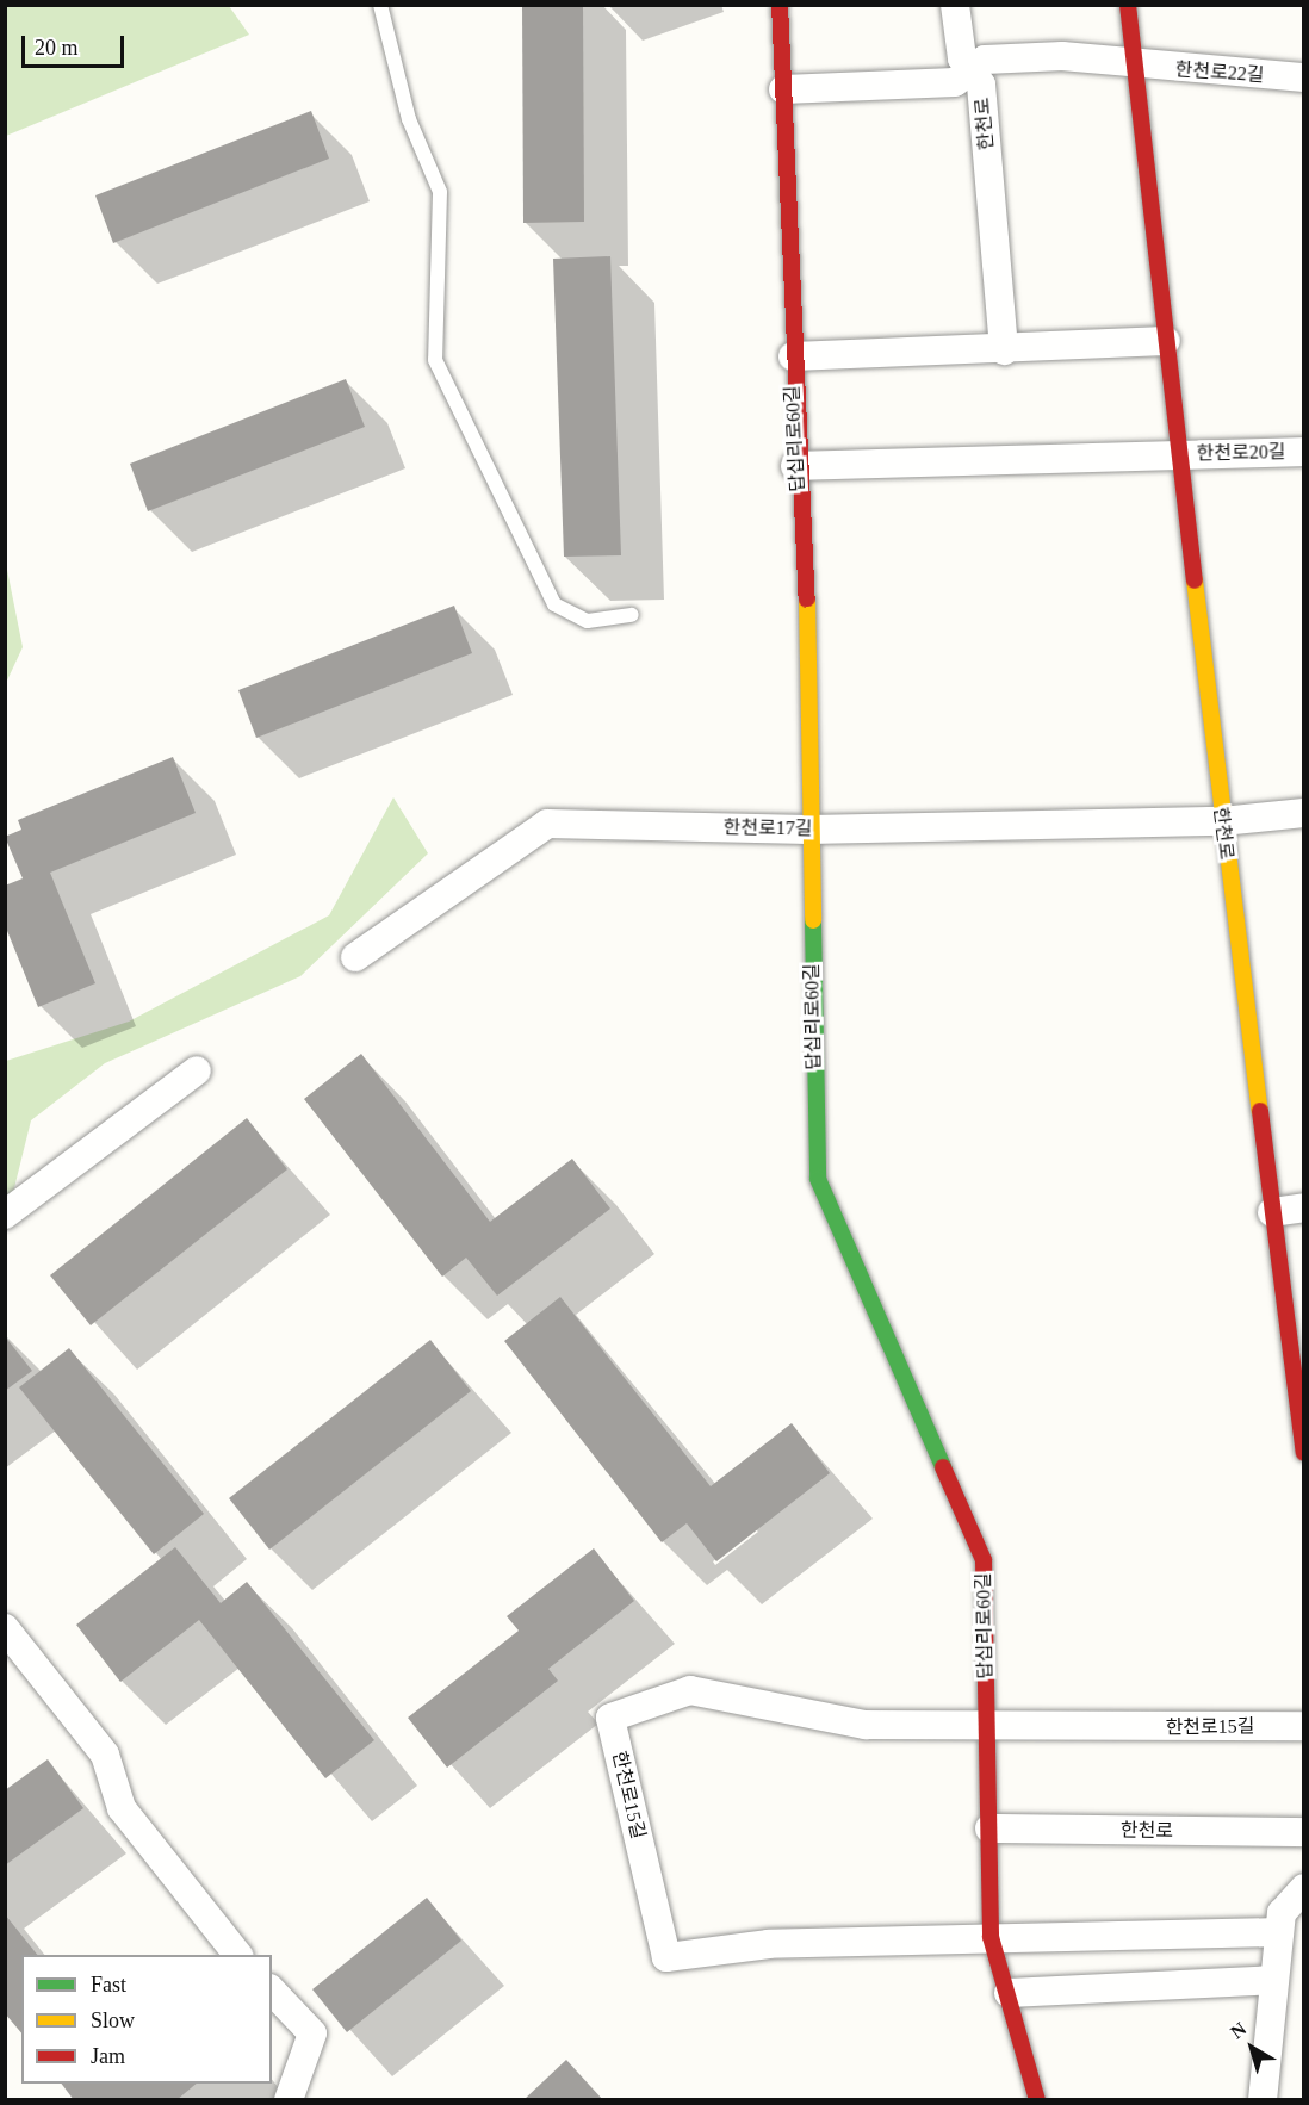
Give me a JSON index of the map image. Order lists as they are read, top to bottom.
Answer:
{
  "streets": {
    "street": [
      "한천로22길",
      "한천로",
      "답십리로60길",
      "한천로20길",
      "한천로17길",
      "한천로15길"
    ]
  },
  "crossings": [
    ["한천로22길", "한천로"],
    ["한천로", "답십리로60길"],
    ["한천로", "한천로20길"],
    ["한천로", "한천로17길"],
    ["답십리로60길", "한천로17길"],
    ["답십리로60길", "한천로15길"]
  ],
  "legend": ["Fast", "Slow", "Jam"],
  "scale_bar": "20 m",
  "north": "top left"
}
